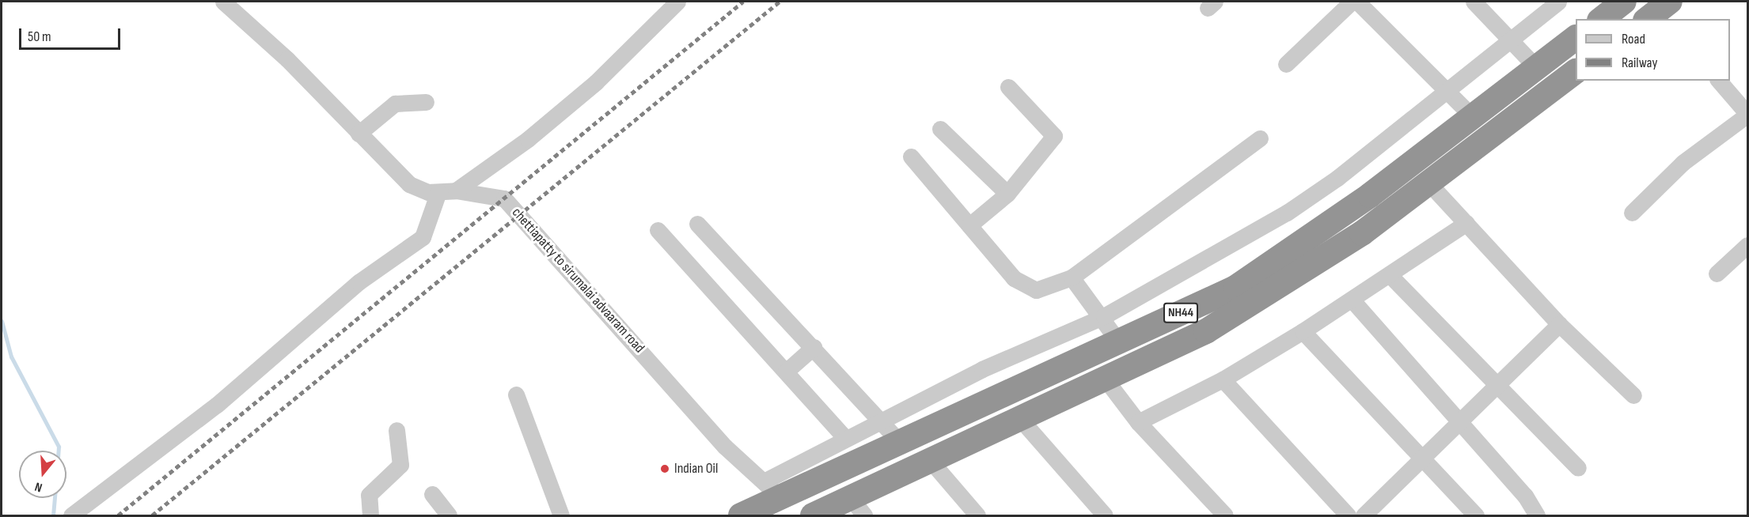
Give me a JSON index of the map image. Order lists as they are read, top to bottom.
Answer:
{
  "streets": {
    "highway": ["NH44"],
    "street": ["chettiapatty to sirumalai advaaram road"]
  },
  "crossings": [
    ["chettiapatty to sirumalai advaaram road", "NH44"]
  ],
  "places": ["Indian Oil"],
  "legend": ["Road", "Railway"],
  "scale_bar": "50 m",
  "north": "bottom"
}
